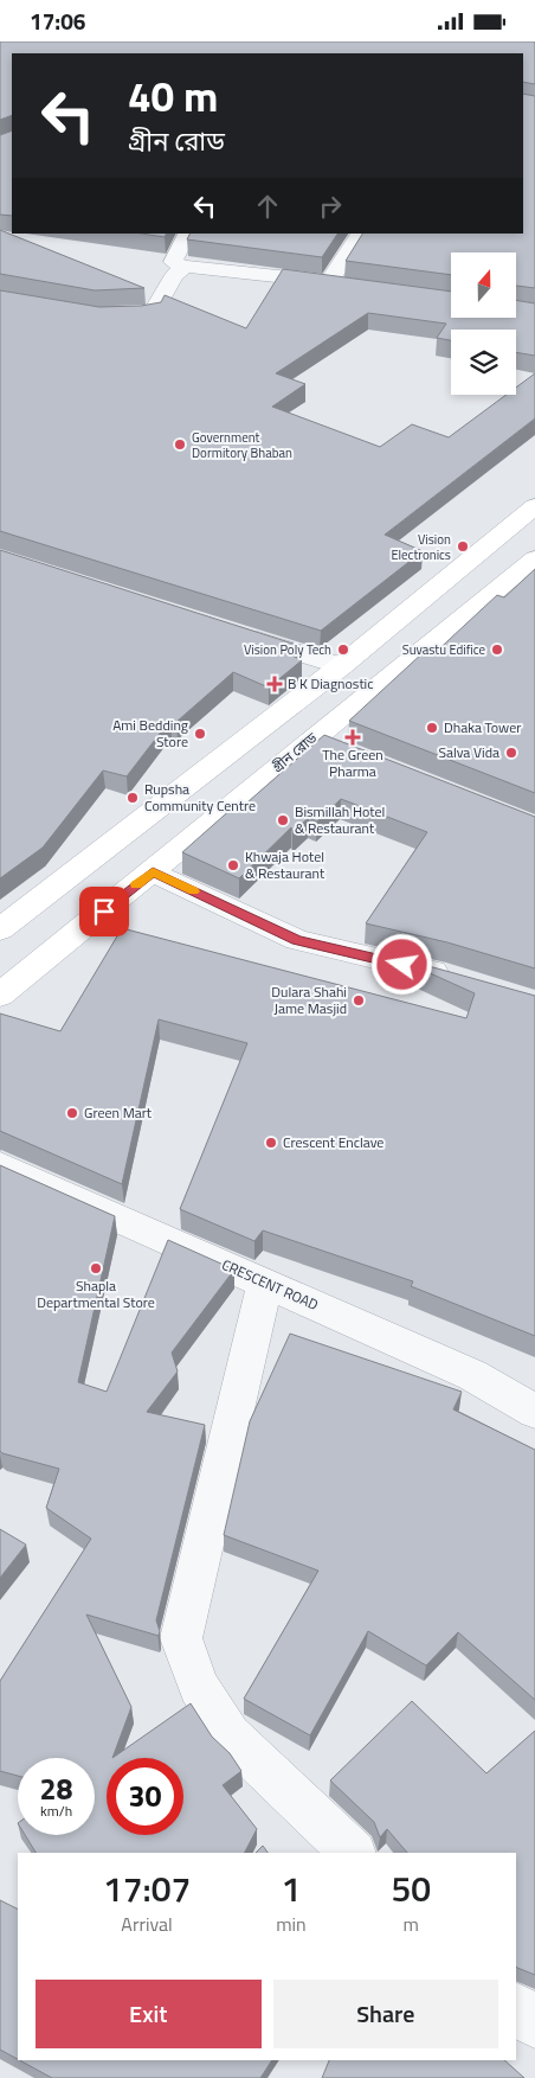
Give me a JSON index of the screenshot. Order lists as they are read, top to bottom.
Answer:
{
  "streets": {
    "main road": ["গ্রীন রোড"],
    "street": ["CRESCENT ROAD"]
  },
  "places": {
    "other": [
      "Government Dormitory Bhaban",
      "Vision Electronics",
      "Vision Poly Tech",
      "Suvastu Edifice",
      "Dhaka Tower",
      "Ami Bedding Store",
      "Salva Vida",
      "Rupsha Community Centre",
      "Bismillah Hotel & Restaurant",
      "Khwaja Hotel & Restaurant",
      "Dulara Shahi Jame Masjid",
      "Green Mart",
      "Crescent Enclave",
      "Shapla Departmental Store"
    ],
    "health": ["B K Diagnostic", "The Green Pharma"]
  },
  "north": "top",
  "page": {
    "status": "17:06",
    "turn": ["40 m", "গ্রীন রোড"],
    "speed": "28 km/h",
    "limit": "30",
    "eta": [
      "17:07",
      "Arrival",
      "1",
      "min",
      "50",
      "m"
    ],
    "buttons": ["Exit", "Share"]
  }
}
